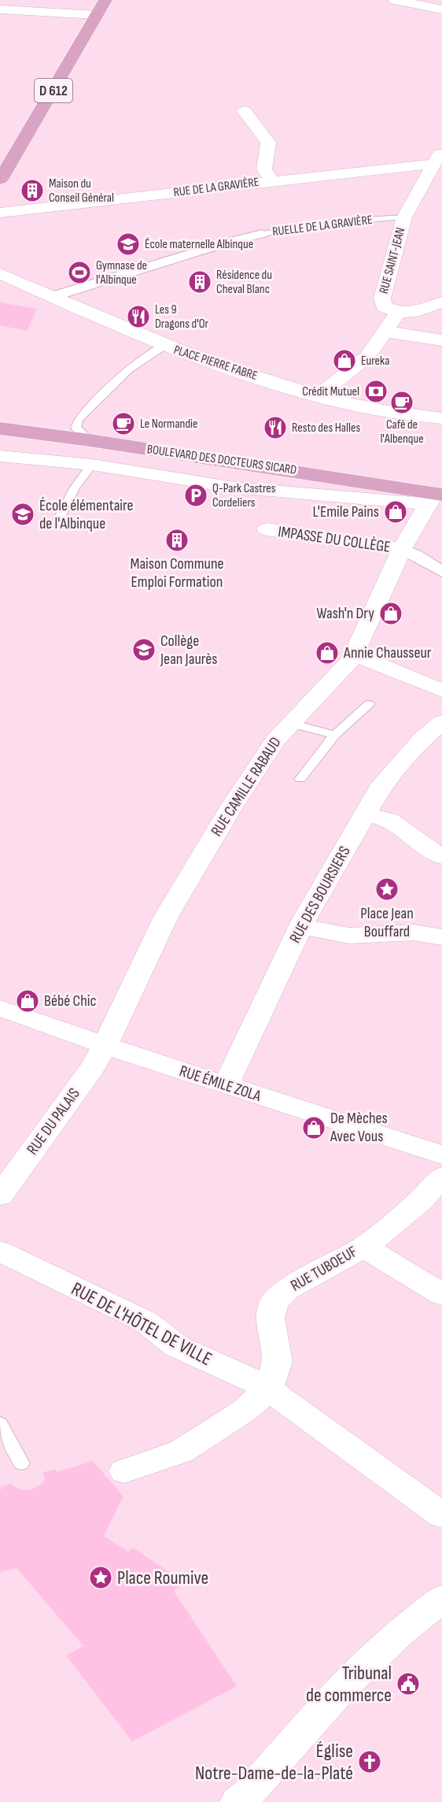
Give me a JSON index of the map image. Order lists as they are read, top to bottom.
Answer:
{
  "streets": {
    "main road": ["D 612", "BOULEVARD DES DOCTEURS SICARD"],
    "street": [
      "RUE DE LA GRAVIÈRE",
      "RUELLE DE LA GRAVIÈRE",
      "RUE SAINT-JEAN",
      "PLACE PIERRE FABRE",
      "IMPASSE DU COLLÈGE",
      "RUE CAMILLE RABAUD",
      "RUE DES BOURSIERS",
      "RUE ÉMILE ZOLA",
      "RUE DU PALAIS",
      "RUE TUBOEUF",
      "RUE DE L'HÔTEL DE VILLE"
    ]
  },
  "crossings": [
    ["RUE DE LA GRAVIÈRE", "RUE SAINT-JEAN"],
    ["RUELLE DE LA GRAVIÈRE", "RUE SAINT-JEAN"],
    ["RUELLE DE LA GRAVIÈRE", "PLACE PIERRE FABRE"],
    ["RUE SAINT-JEAN", "PLACE PIERRE FABRE"],
    ["BOULEVARD DES DOCTEURS SICARD", "RUE CAMILLE RABAUD"],
    ["IMPASSE DU COLLÈGE", "RUE CAMILLE RABAUD"],
    ["RUE CAMILLE RABAUD", "RUE ÉMILE ZOLA"],
    ["RUE CAMILLE RABAUD", "RUE DU PALAIS"],
    ["RUE DES BOURSIERS", "RUE ÉMILE ZOLA"],
    ["RUE ÉMILE ZOLA", "RUE DU PALAIS"],
    ["RUE TUBOEUF", "RUE DE L'HÔTEL DE VILLE"]
  ],
  "places": {
    "building": ["Maison du Conseil Général", "Résidence du Cheval Blanc", "Maison Commune Emploi Formation"],
    "school or university": ["École maternelle Albinque", "École élémentaire de l'Albinque", "Collège Jean Jaurès"],
    "sports": ["Gymnase de l'Albinque"],
    "restaurant": ["Les 9 Dragons d'Or", "Resto des Halles"],
    "shop": [
      "Eureka",
      "L'Emile Pains",
      "Wash'n Dry",
      "Annie Chausseur",
      "Bébé Chic",
      "De Mèches Avec Vous"
    ],
    "bank": ["Crédit Mutuel"],
    "cafe": ["Café de l'Albenque", "Le Normandie"],
    "parking": ["Q-Park Castres Cordeliers"],
    "place": ["Place Jean Bouffard", "Place Roumive"],
    "public building": ["Tribunal de commerce"],
    "church": ["Église Notre-Dame-de-la-Platé"]
  }
}
